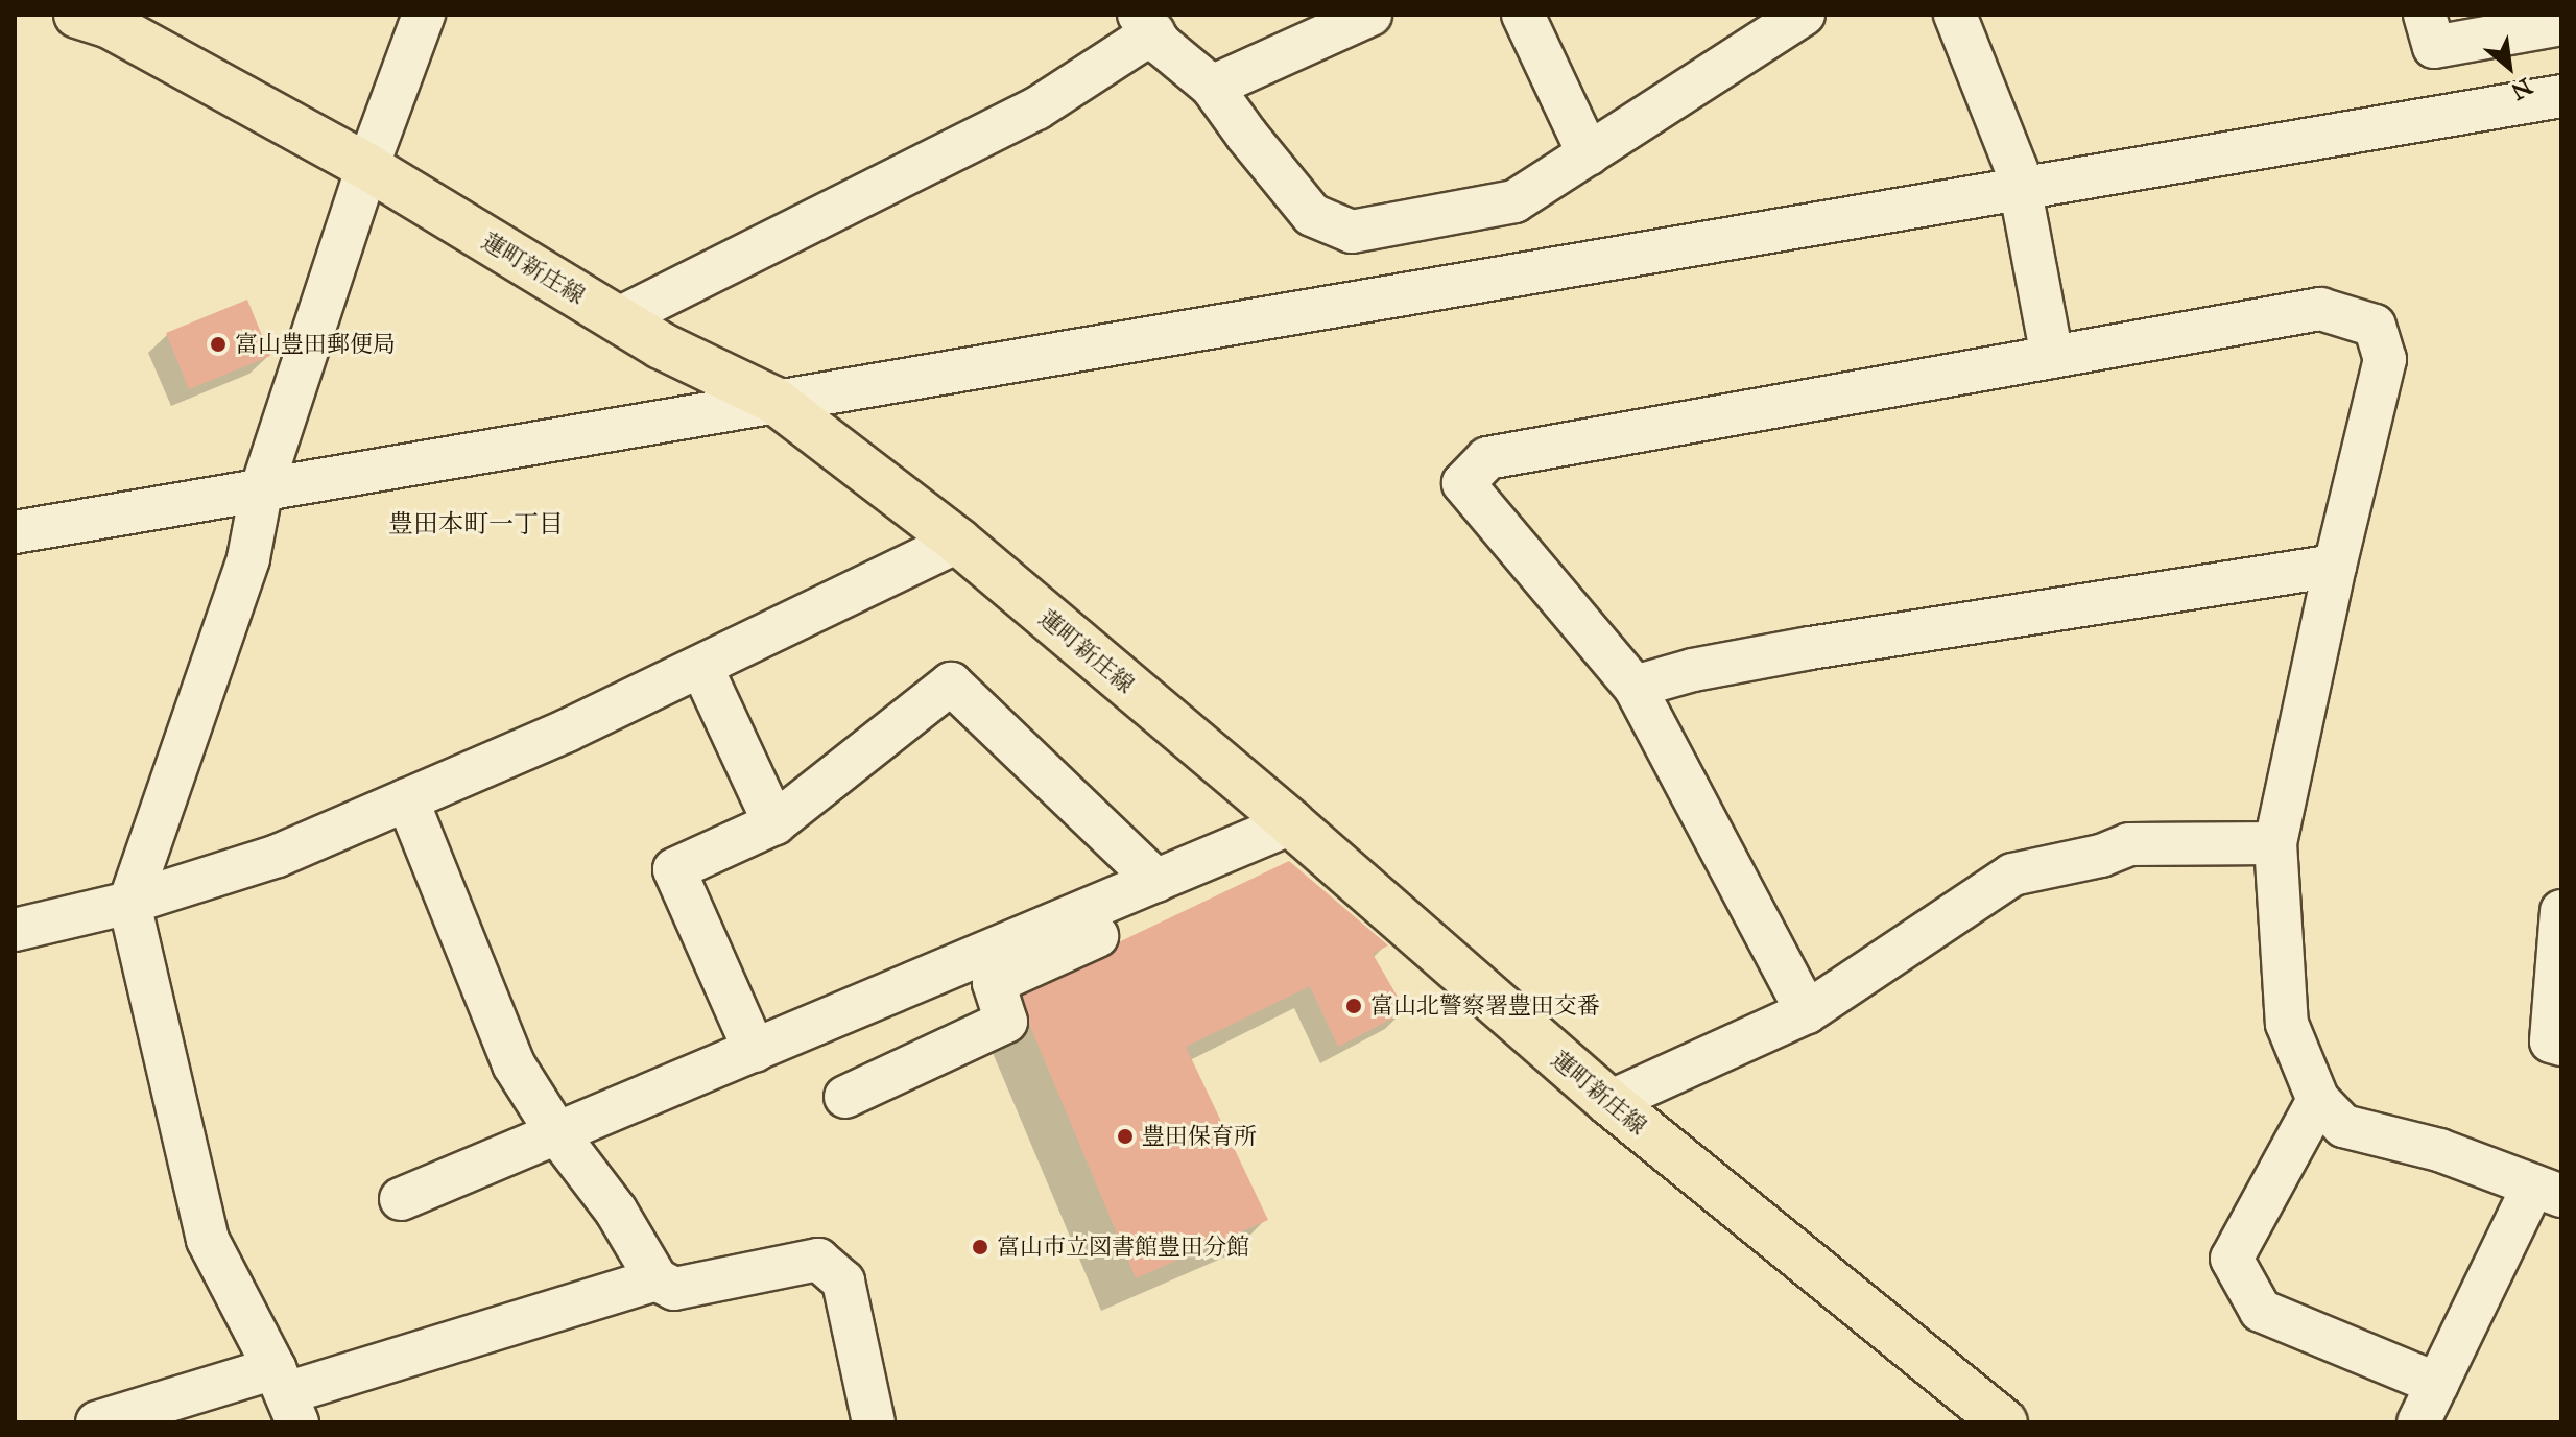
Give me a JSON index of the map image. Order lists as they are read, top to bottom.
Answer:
{
  "streets": {
    "main road": ["蓮町新庄線"]
  },
  "districts": ["豊田本町一丁目"],
  "places": [
    "富山豊田郵便局",
    "富山北警察署豊田交番",
    "豊田保育所",
    "富山市立図書館豊田分館"
  ],
  "north": "bottom right"
}
